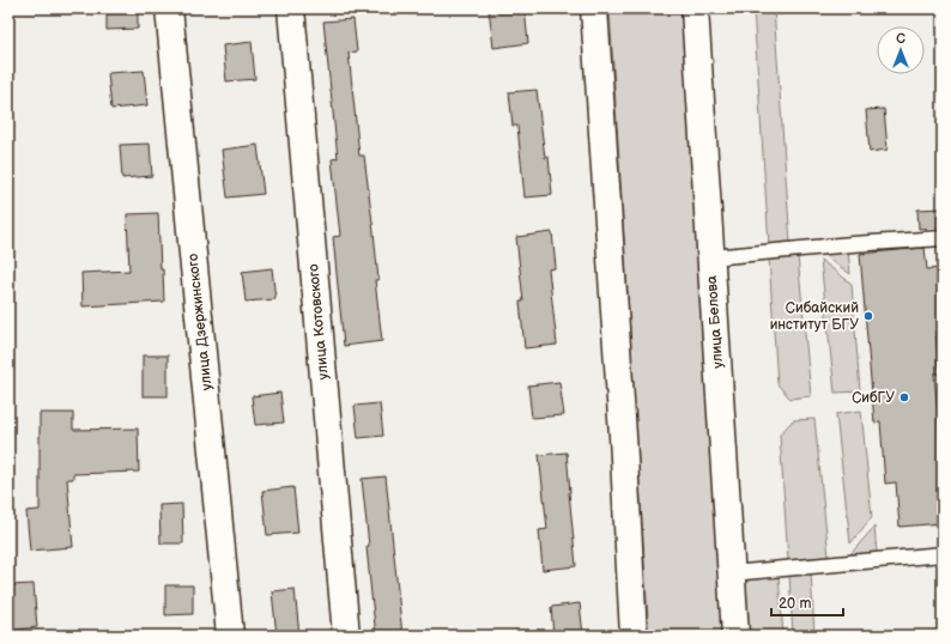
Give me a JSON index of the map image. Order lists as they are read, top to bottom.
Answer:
{
  "streets": {
    "main road": ["улица Дзержинского", "улица Котовского", "улица Белова"]
  },
  "places": ["Сибайский институт БГУ", "СибГУ"],
  "scale_bar": "20 m",
  "north": "top"
}
